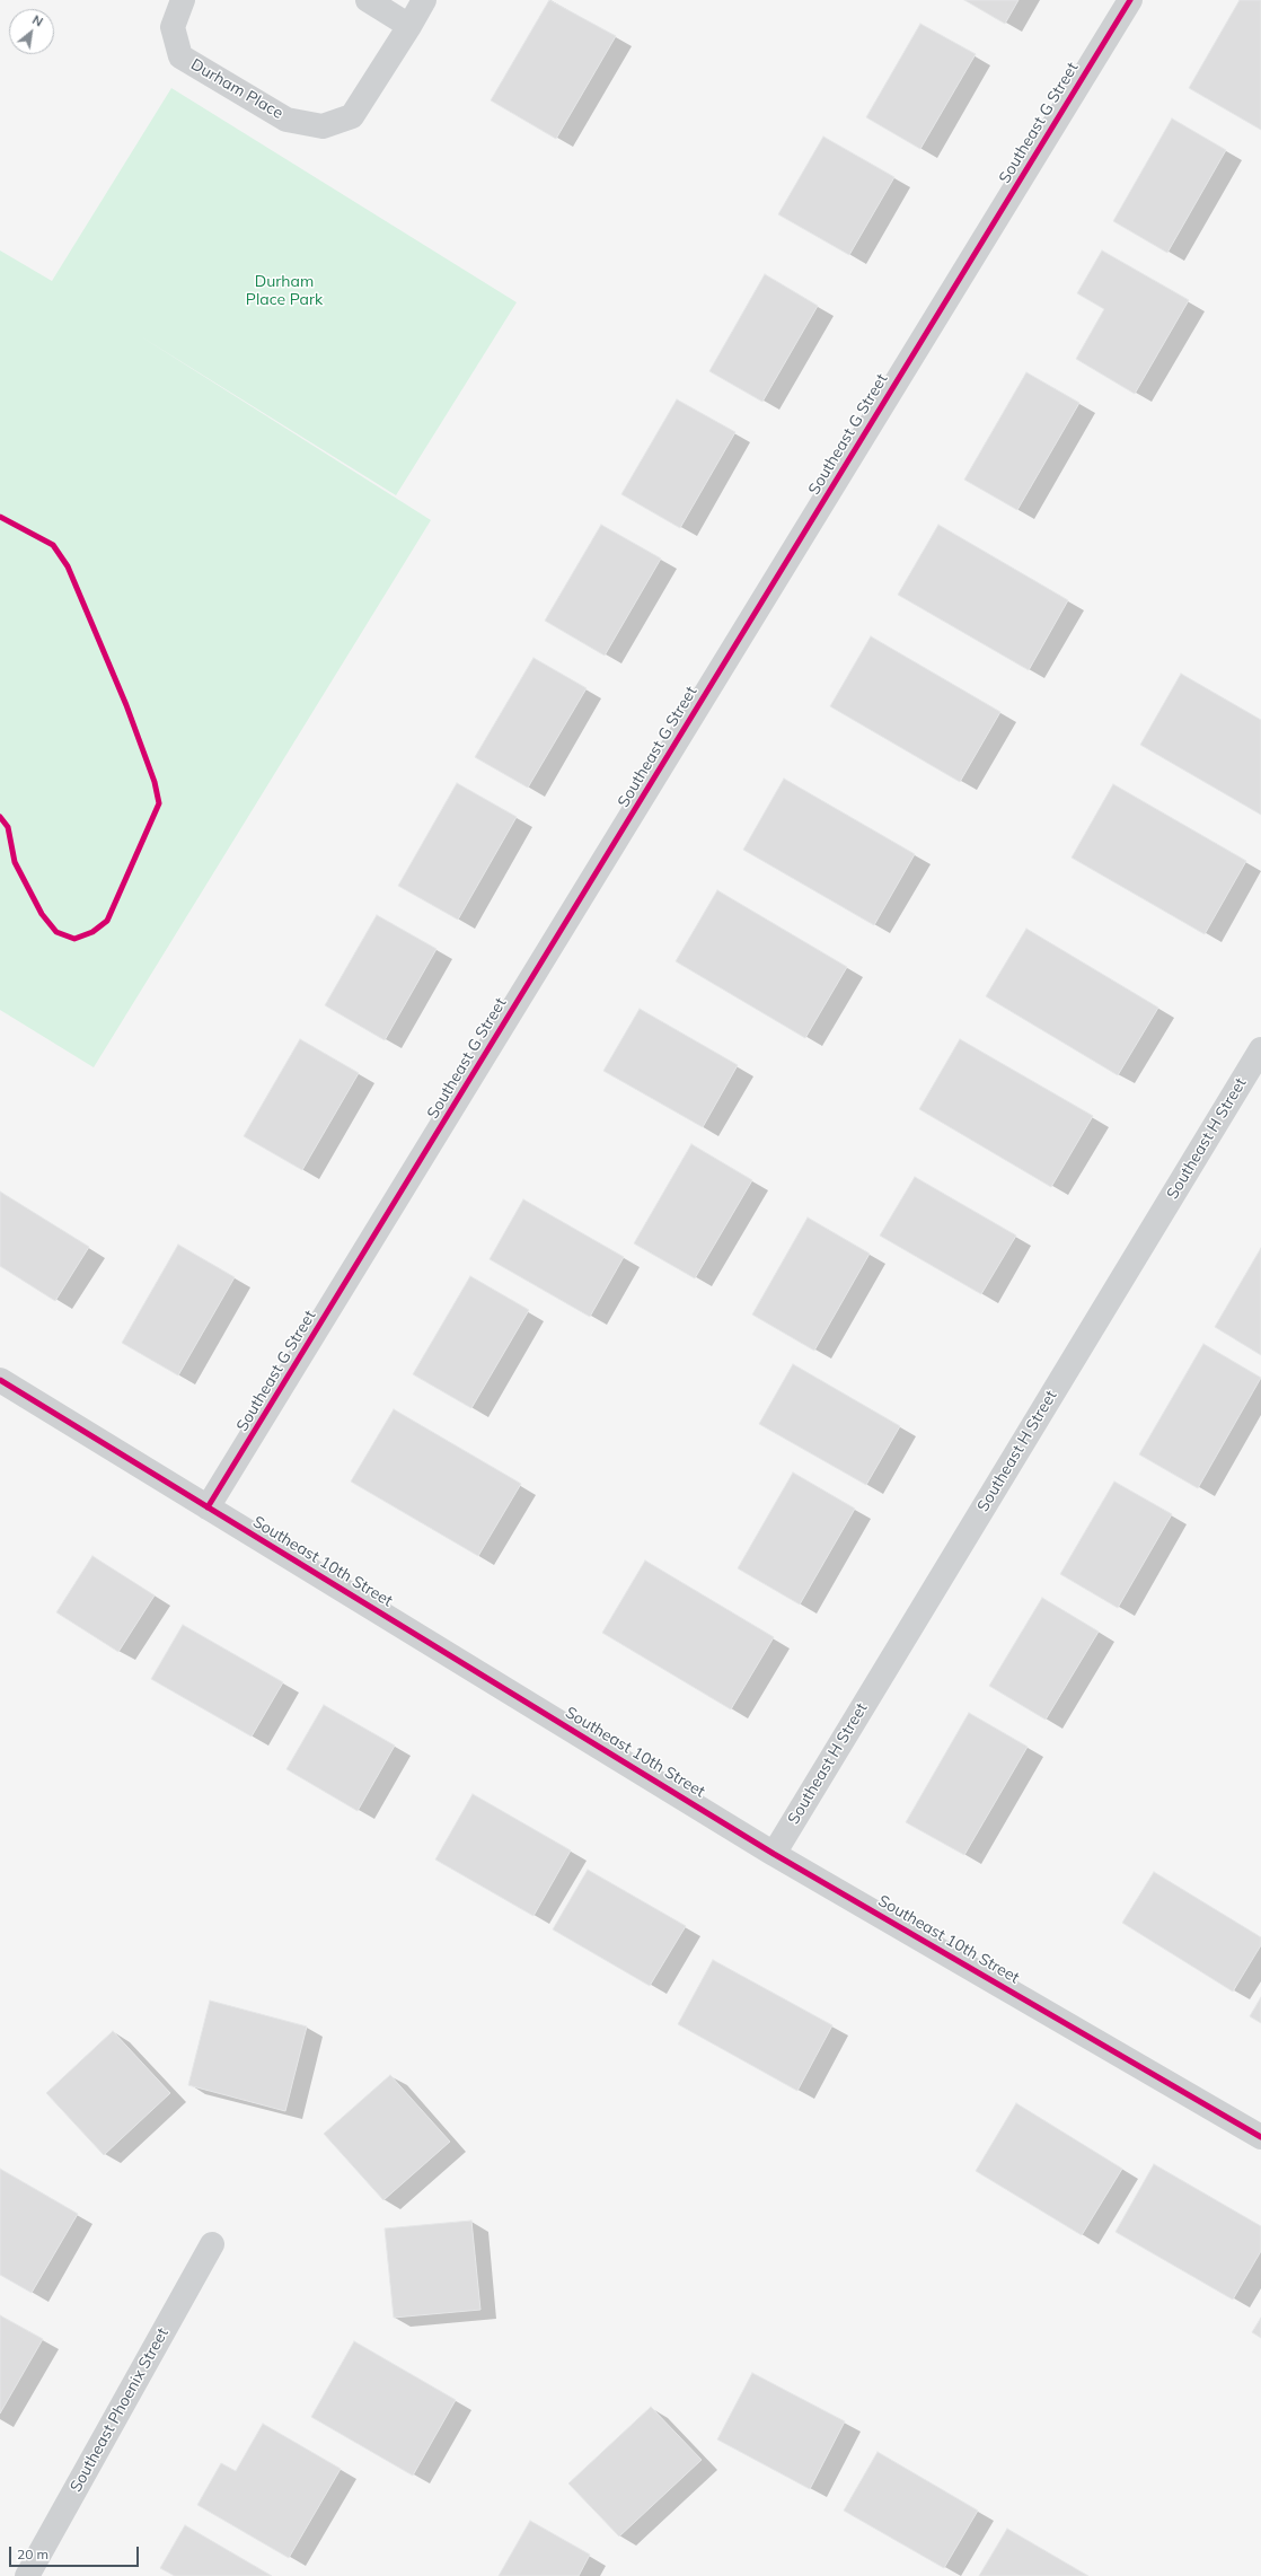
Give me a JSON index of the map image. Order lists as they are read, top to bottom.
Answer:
{
  "streets": {
    "street": [
      "Durham Place",
      "Southeast G Street",
      "Southeast H Street",
      "Southeast 10th Street",
      "Southeast Phoenix Street"
    ]
  },
  "crossings": [
    ["Southeast G Street", "Southeast 10th Street"],
    ["Southeast H Street", "Southeast 10th Street"]
  ],
  "parks": ["Durham Place Park"],
  "scale_bar": "20 m",
  "north": "top right"
}
